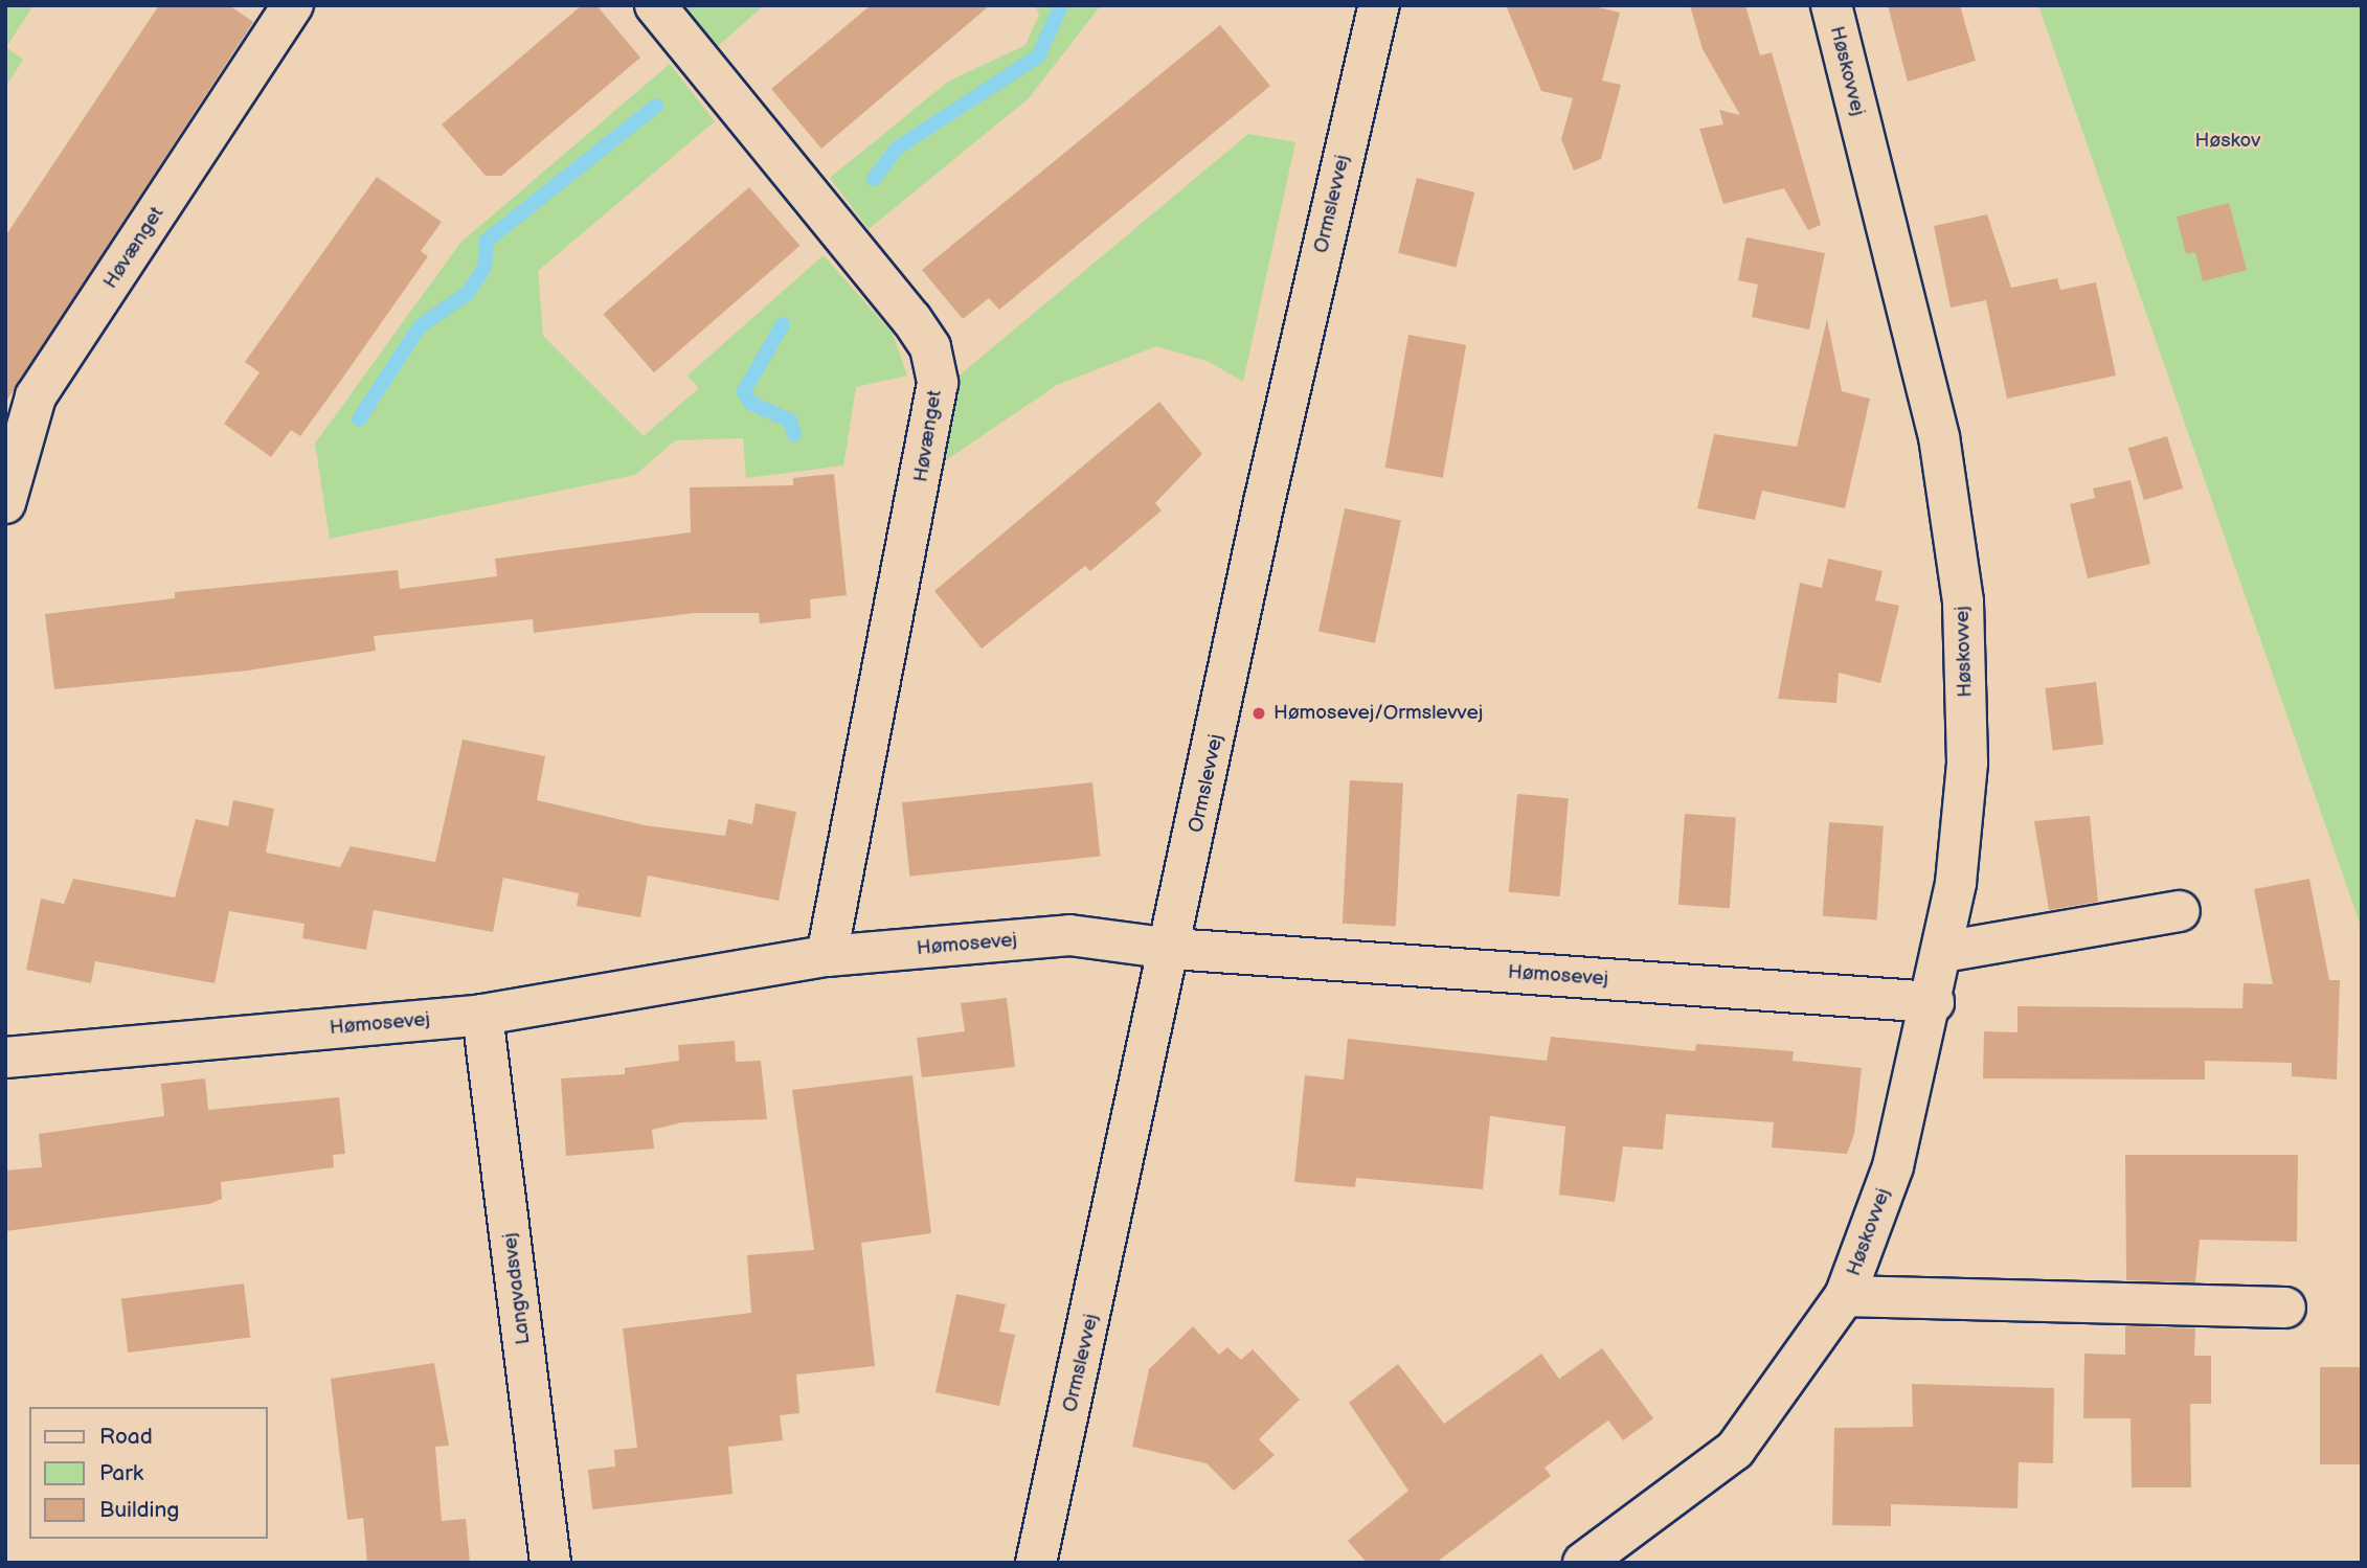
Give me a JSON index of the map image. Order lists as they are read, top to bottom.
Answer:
{
  "streets": {
    "street": [
      "Høskovvej",
      "Ormslevvej",
      "Høvænget",
      "Hømosevej",
      "Langvadsvej"
    ]
  },
  "crossings": [
    ["Høskovvej", "Hømosevej"],
    ["Ormslevvej", "Hømosevej"],
    ["Høvænget", "Hømosevej"],
    ["Hømosevej", "Langvadsvej"]
  ],
  "parks": ["Høskov"],
  "places": ["Hømosevej/Ormslevvej"],
  "legend": ["Road", "Park", "Building"]
}
